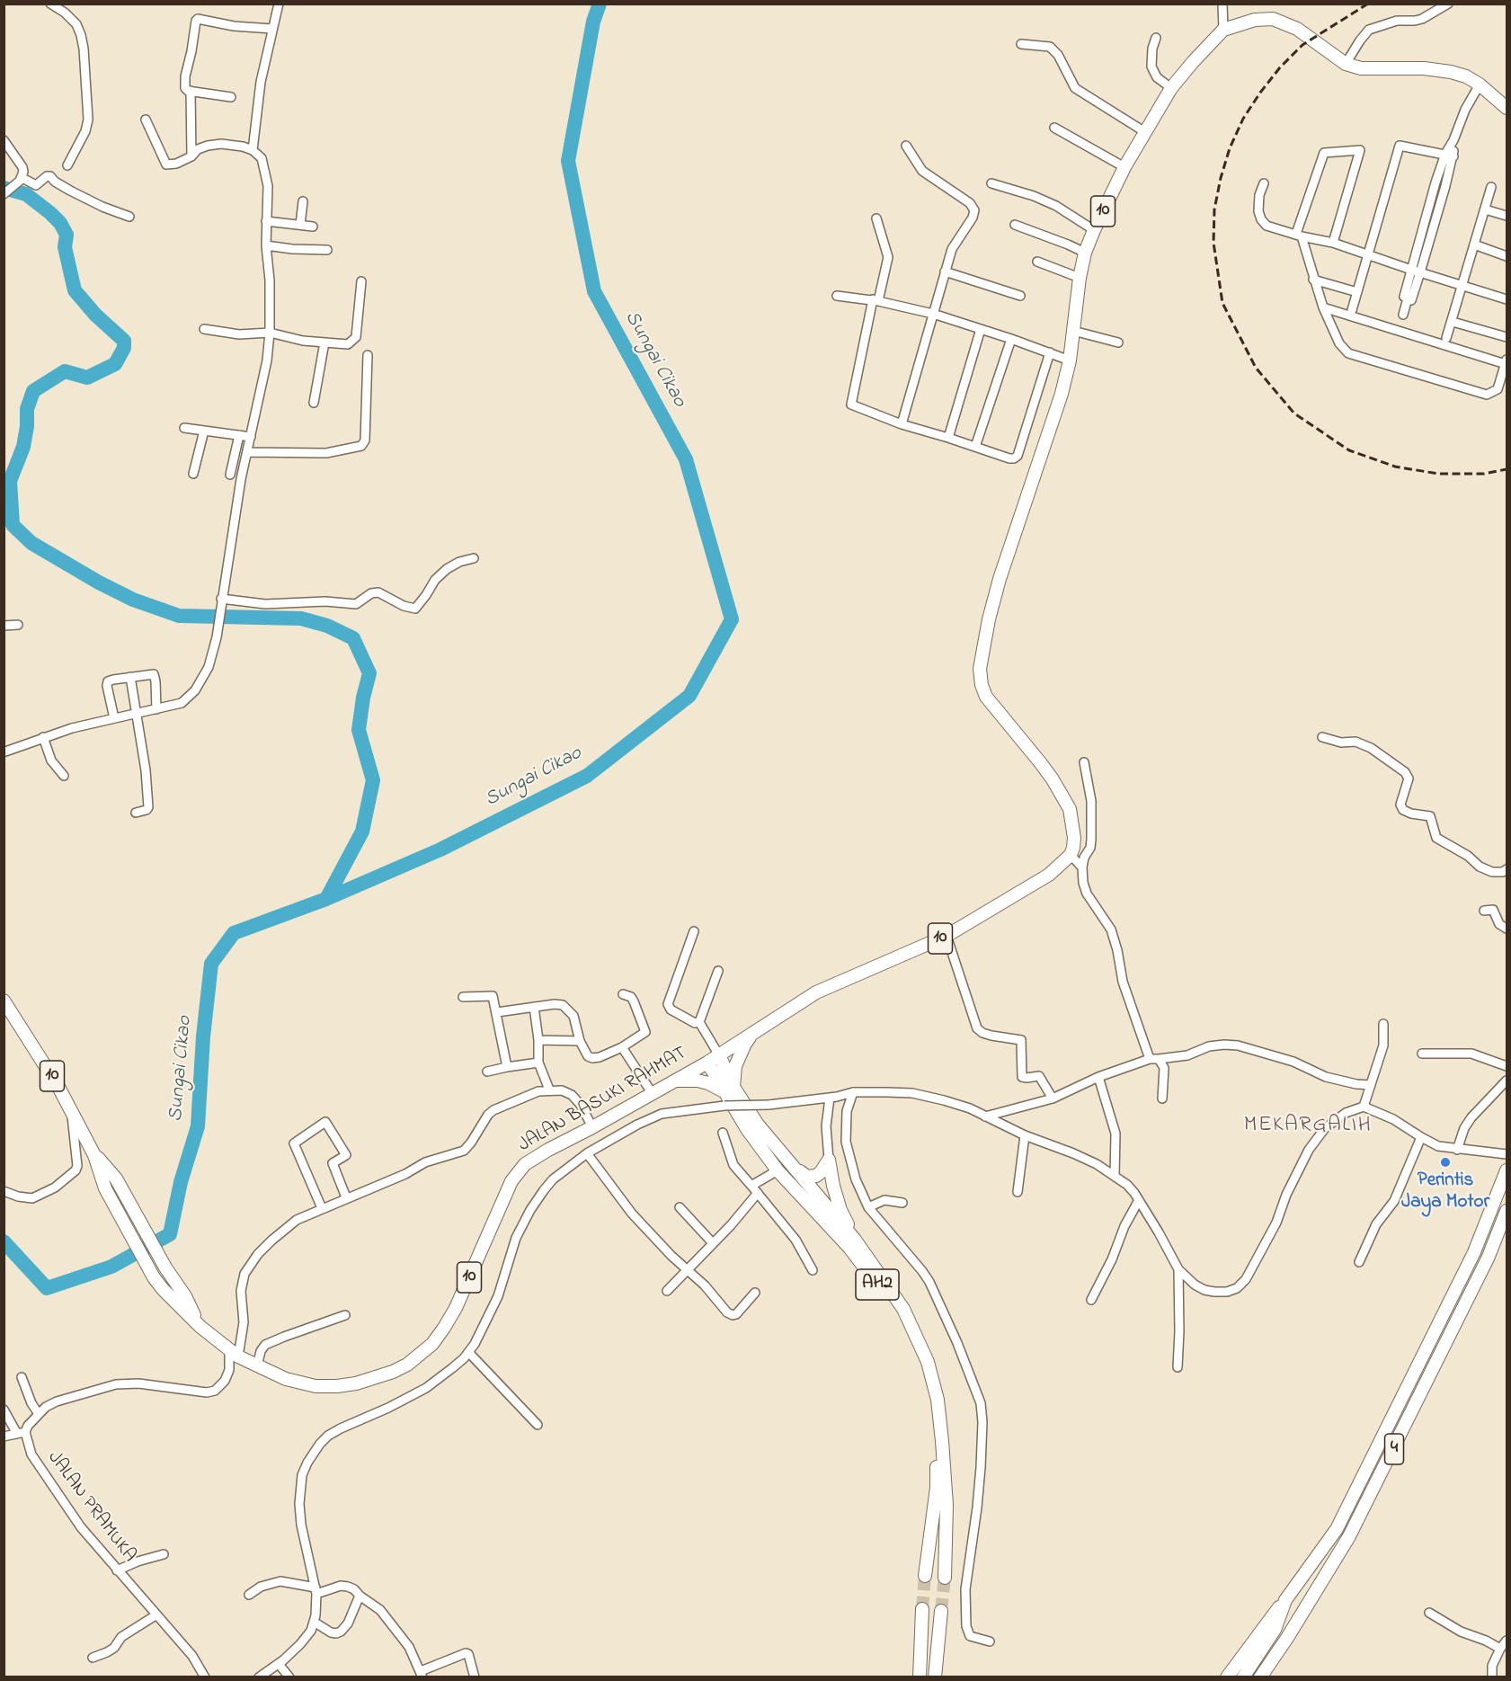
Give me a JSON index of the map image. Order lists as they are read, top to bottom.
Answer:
{
  "streets": {
    "highway": [
      "10",
      "JALAN BASUKI RAHMAT",
      "AH2",
      "4"
    ],
    "street": ["JALAN PRAMUKA"]
  },
  "crossings": [
    ["10", "JALAN BASUKI RAHMAT"],
    ["10", "AH2"],
    ["JALAN BASUKI RAHMAT", "AH2"]
  ],
  "districts": ["MEKARGALIH"],
  "water": ["Sungai Cikao"],
  "places": ["Perintis Jaya Motor"]
}
